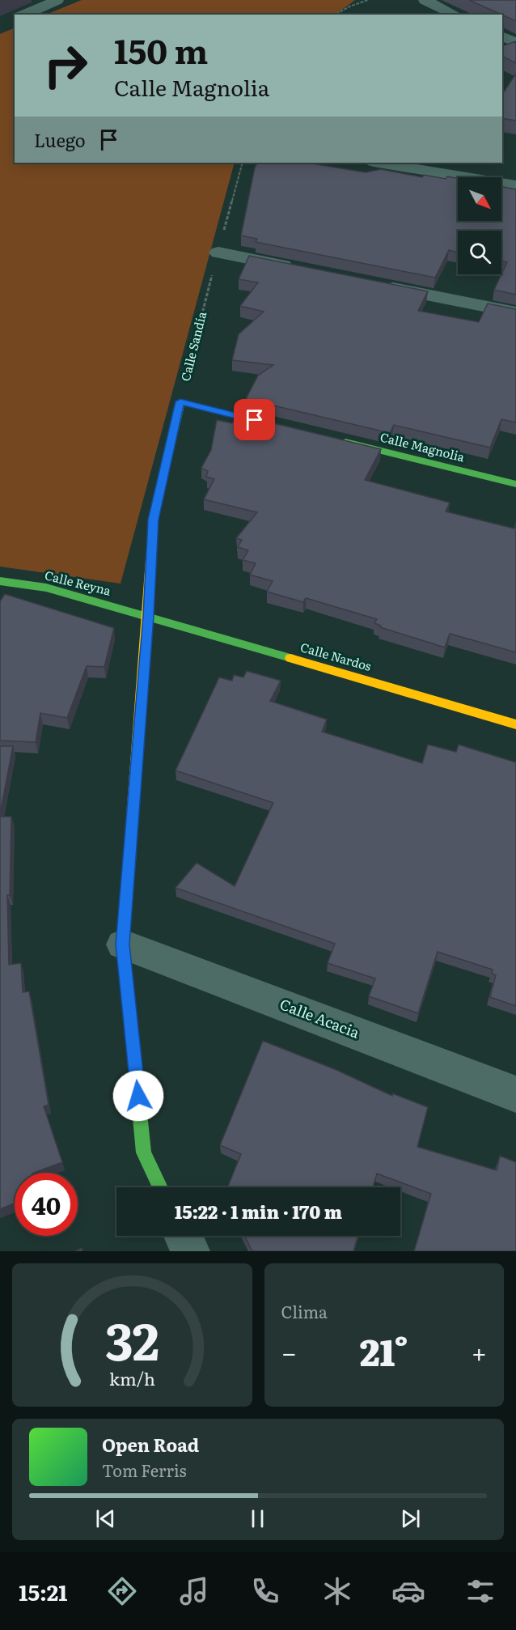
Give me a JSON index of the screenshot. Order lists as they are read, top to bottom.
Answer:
{
  "streets": {
    "street": [
      "Calle Magnolia",
      "Calle Reyna",
      "Calle Nardos",
      "Calle Acacia"
    ],
    "path": ["Calle Sandía"]
  },
  "crossings": [
    ["Calle Reyna", "Calle Nardos"]
  ],
  "north": "bottom right",
  "page": {
    "turn": ["150 m", "Calle Magnolia"],
    "then": "Luego",
    "limit": "40",
    "trip": "15:22 · 1 min · 170 m",
    "tile": "Clima",
    "heat": ["−", "21°", "+"],
    "song": ["Open Road", "Tom Ferris"],
    "tabs": "15:21",
    "gauge": ["32", "km/h"]
  }
}
